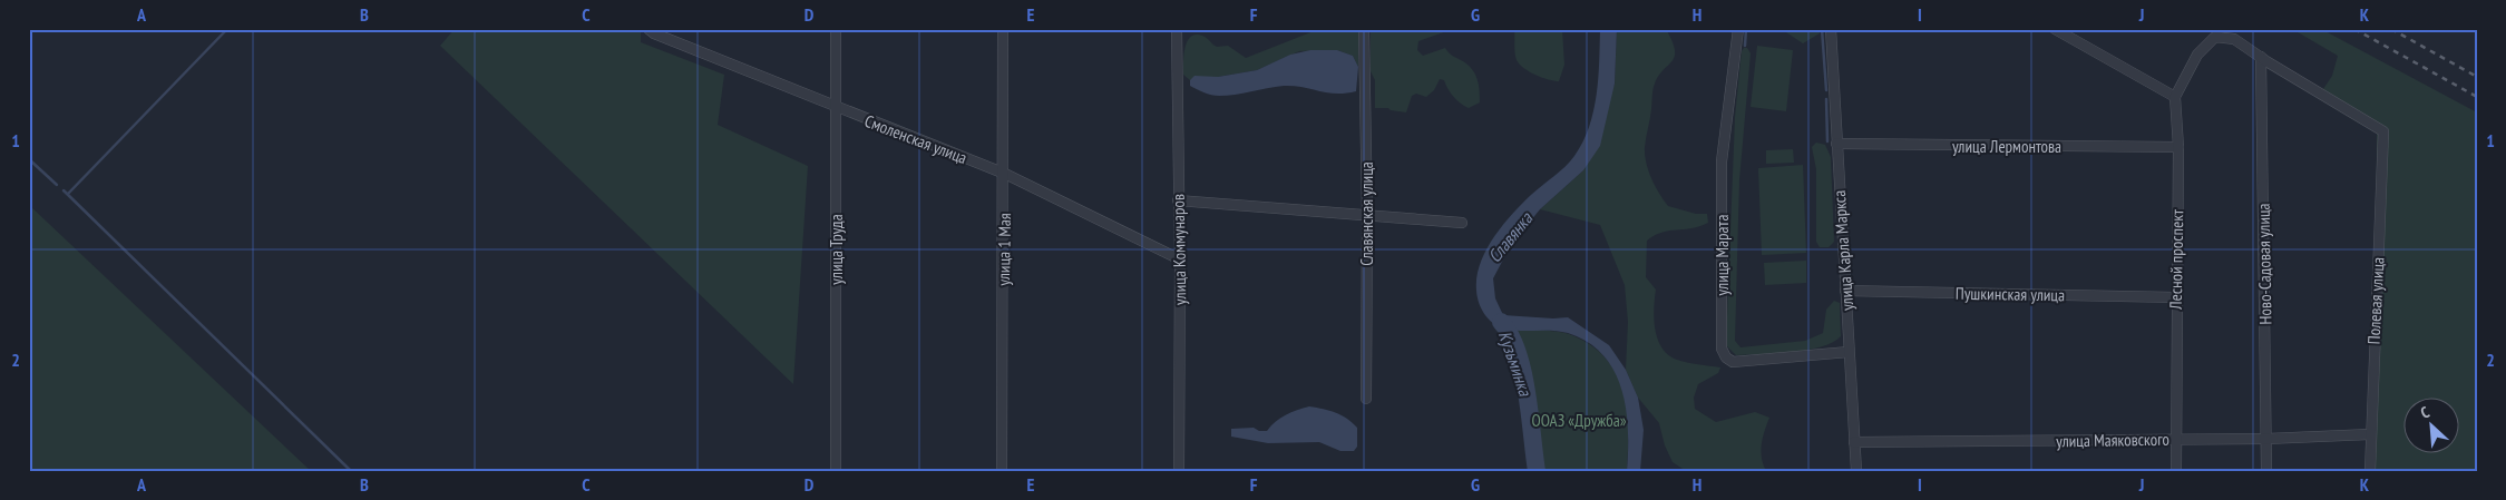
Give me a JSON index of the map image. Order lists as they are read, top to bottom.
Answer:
{
  "streets": {
    "street": [
      "Смоленская улица",
      "улица Лермонтова",
      "Славянская улица",
      "улица Труда",
      "улица 1 Мая",
      "улица Коммунаров",
      "улица Карла Маркса",
      "улица Марата",
      "Лесной проспект",
      "Ново-Садовая улица",
      "Пушкинская улица",
      "Полевая улица",
      "улица Маяковского"
    ]
  },
  "crossings": [
    ["Смоленская улица", "улица Труда"],
    ["Смоленская улица", "улица 1 Мая"],
    ["Смоленская улица", "улица Коммунаров"],
    ["улица Лермонтова", "улица Карла Маркса"],
    ["улица Лермонтова", "Лесной проспект"],
    ["улица Карла Маркса", "улица Марата"],
    ["улица Карла Маркса", "Пушкинская улица"],
    ["улица Карла Маркса", "улица Маяковского"],
    ["Лесной проспект", "Пушкинская улица"],
    ["Лесной проспект", "улица Маяковского"],
    ["Ново-Садовая улица", "Полевая улица"],
    ["Ново-Садовая улица", "улица Маяковского"],
    ["Полевая улица", "улица Маяковского"]
  ],
  "water": ["Славянка", "Кузьминка"],
  "parks": ["ООАЗ «Дружба»"],
  "north": "top left",
  "grid": {
    "columns": [
      "A",
      "B",
      "C",
      "D",
      "E",
      "F",
      "G",
      "H",
      "I",
      "J",
      "K"
    ],
    "rows": ["1", "2"]
  }
}
